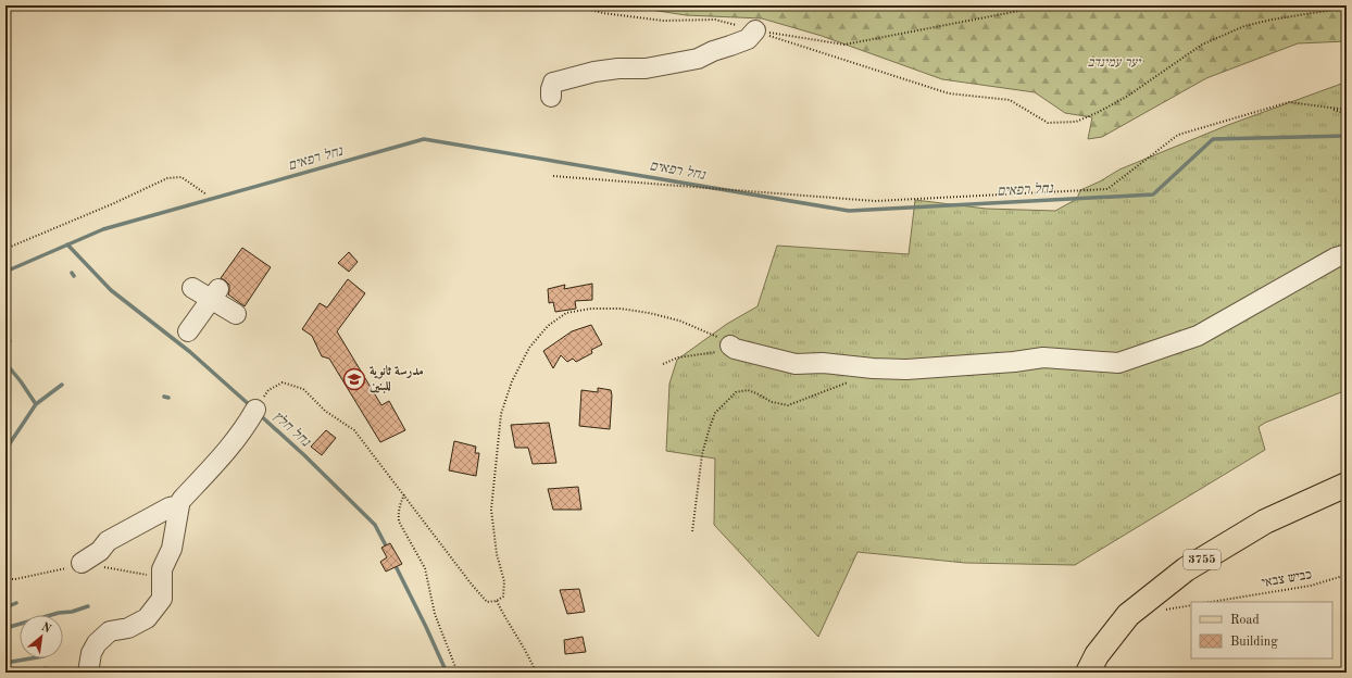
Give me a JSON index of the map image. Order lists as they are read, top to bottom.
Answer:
{
  "streets": {
    "main road": ["3755"],
    "path": ["כביש צבאי"]
  },
  "water": ["נחל רפאים", "נחל חלץ"],
  "parks": ["יער עמינדב"],
  "places": {
    "school or university": ["مدرسة ثانوية للبنين"]
  },
  "legend": ["Road", "Building"],
  "north": "top right"
}
